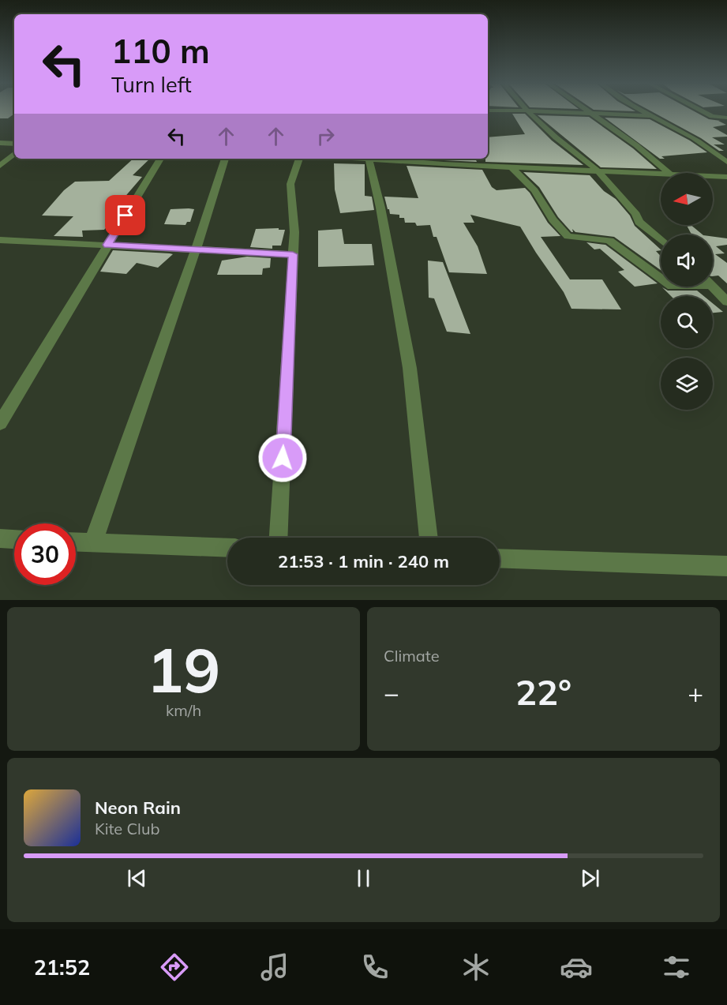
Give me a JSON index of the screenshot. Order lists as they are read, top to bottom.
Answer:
{
  "north": "left",
  "page": {
    "turn": ["110 m", "Turn left"],
    "limit": "30",
    "trip": "21:53 · 1 min · 240 m",
    "tile": [
      ["19", "km/h"],
      "Climate"
    ],
    "heat": ["−", "22°", "+"],
    "song": ["Neon Rain", "Kite Club"],
    "tabs": "21:52"
  }
}
